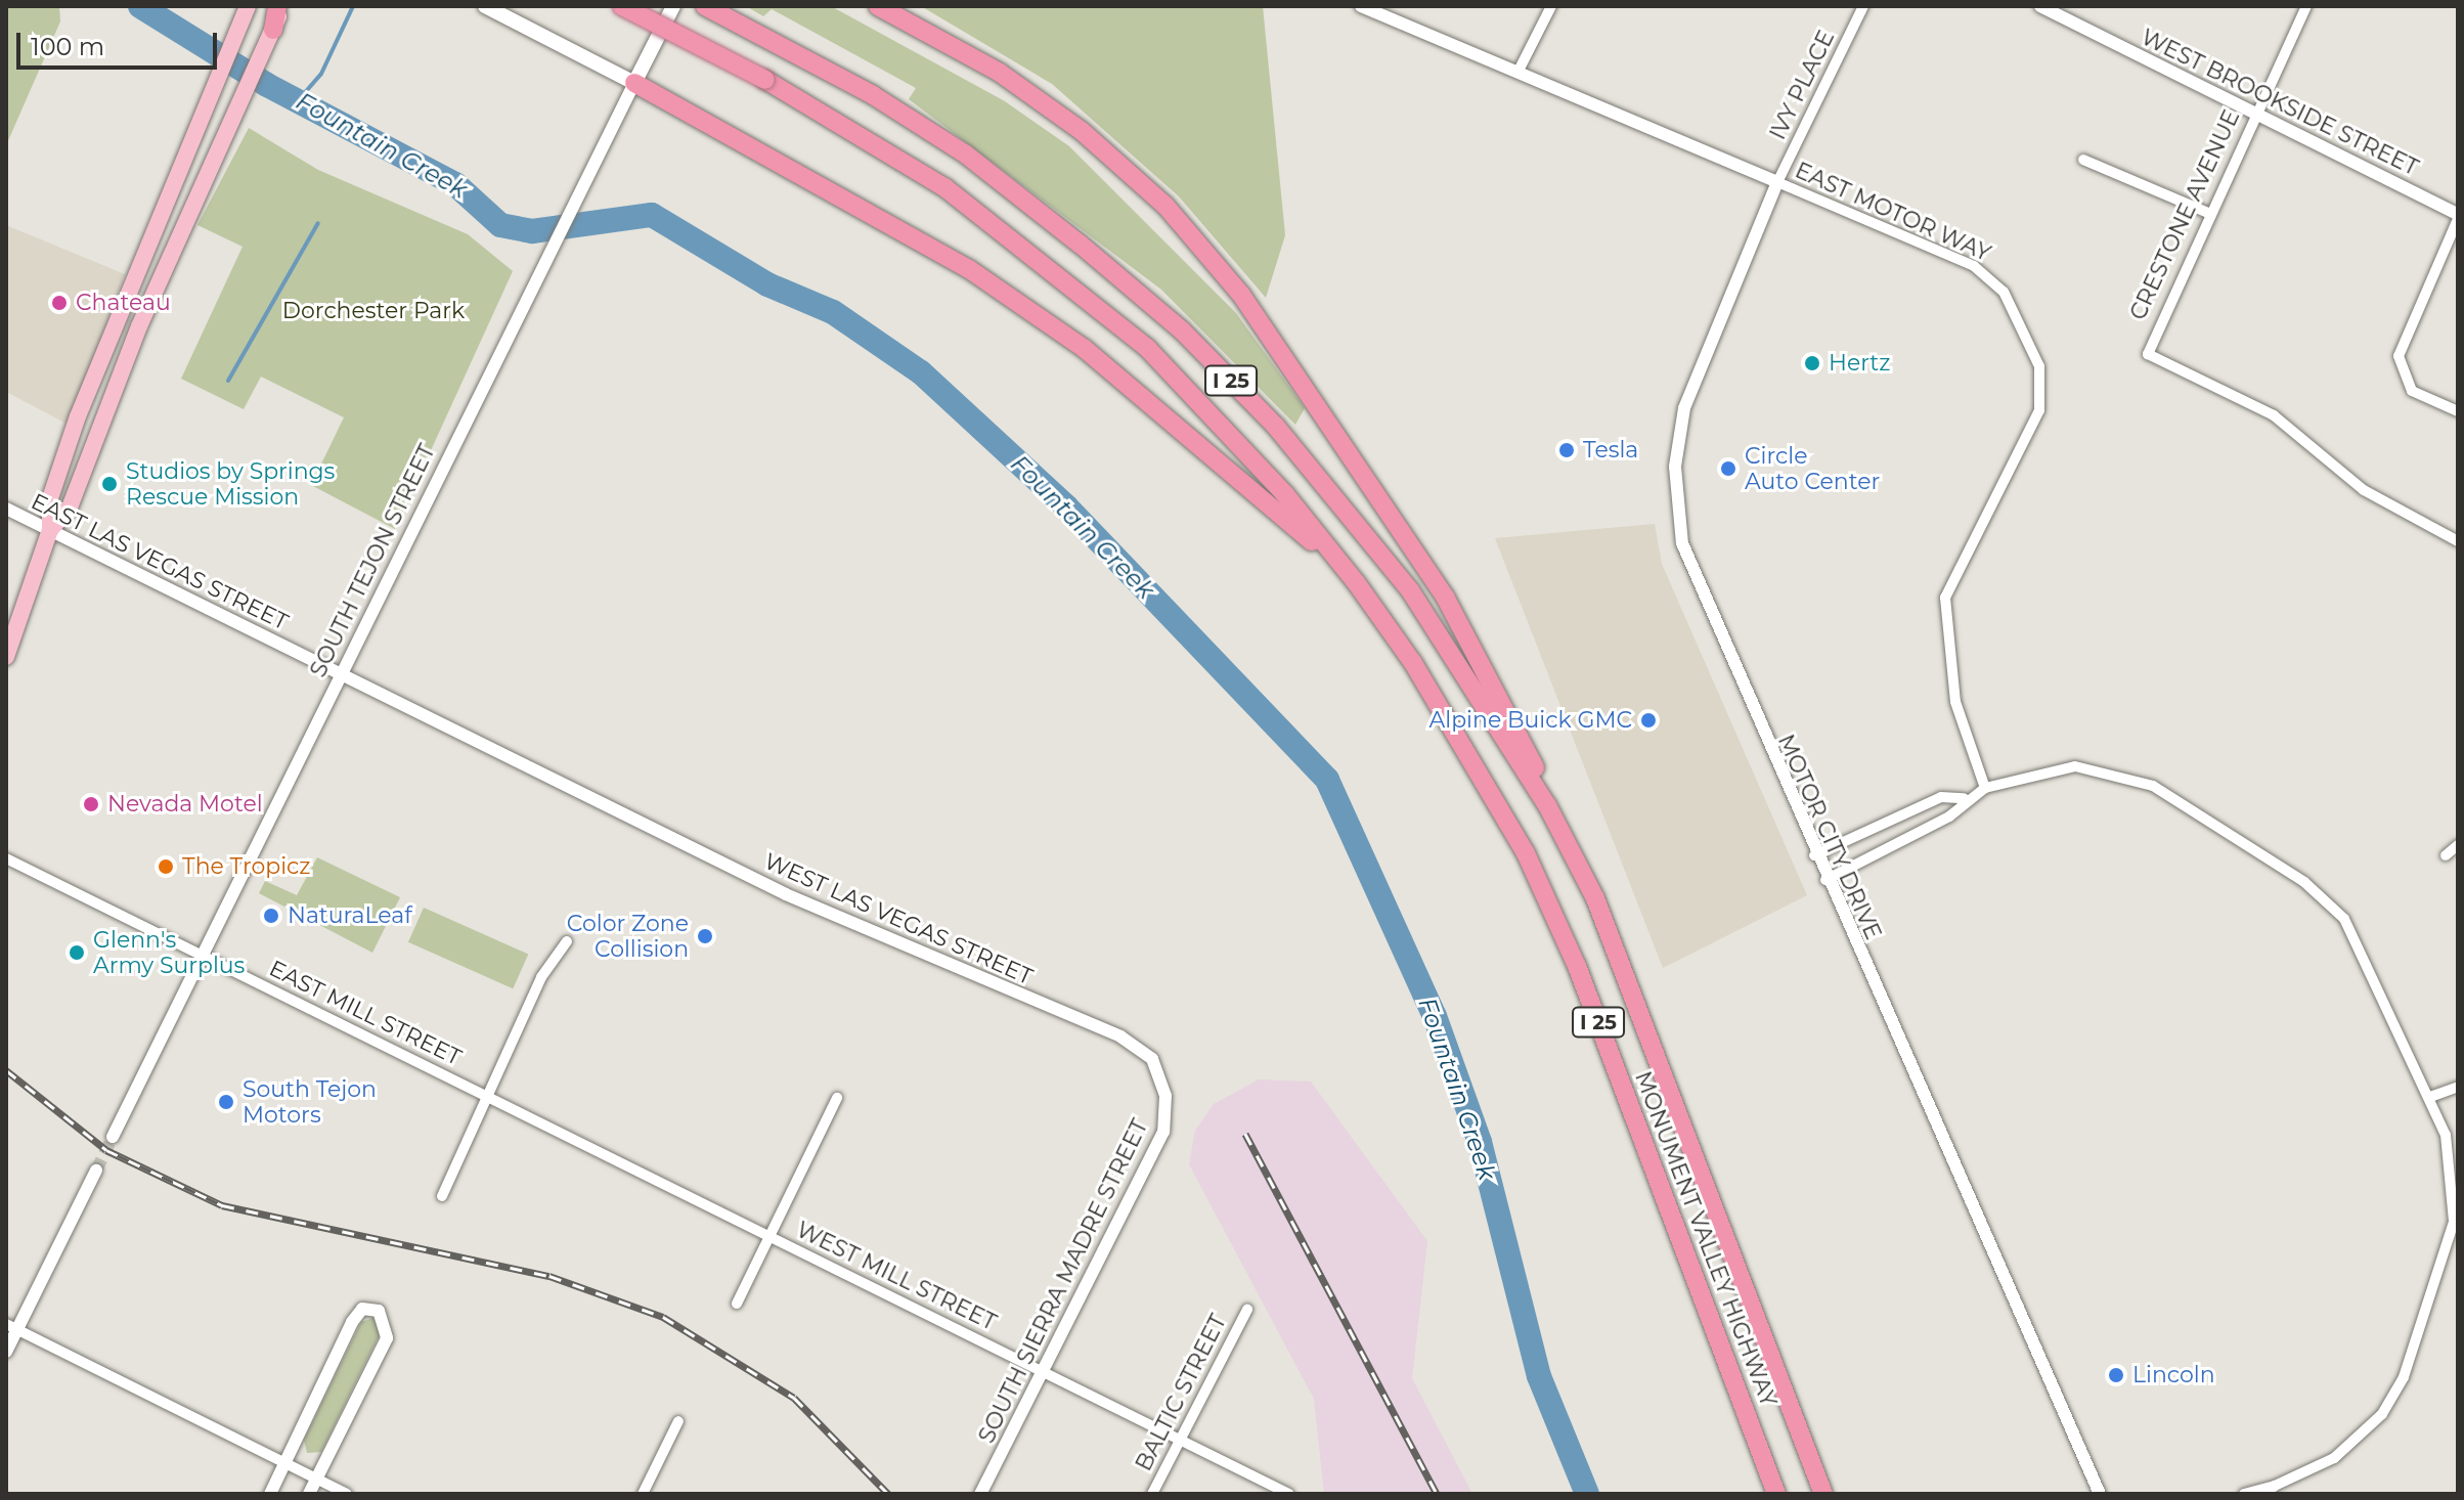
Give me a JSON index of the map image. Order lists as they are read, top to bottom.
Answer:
{
  "streets": {
    "highway": ["I 25", "MONUMENT VALLEY HIGHWAY"],
    "main road": ["SOUTH TEJON STREET"],
    "street": [
      "IVY PLACE",
      "WEST BROOKSIDE STREET",
      "EAST MOTOR WAY",
      "CRESTONE AVENUE",
      "EAST LAS VEGAS STREET",
      "MOTOR CITY DRIVE",
      "WEST LAS VEGAS STREET",
      "EAST MILL STREET",
      "WEST MILL STREET",
      "SOUTH SIERRA MADRE STREET",
      "BALTIC STREET"
    ]
  },
  "crossings": [
    ["IVY PLACE", "EAST MOTOR WAY"],
    ["IVY PLACE", "MOTOR CITY DRIVE"],
    ["WEST BROOKSIDE STREET", "CRESTONE AVENUE"],
    ["EAST MOTOR WAY", "MOTOR CITY DRIVE"],
    ["SOUTH TEJON STREET", "EAST LAS VEGAS STREET"],
    ["SOUTH TEJON STREET", "EAST MILL STREET"],
    ["EAST LAS VEGAS STREET", "WEST LAS VEGAS STREET"],
    ["WEST LAS VEGAS STREET", "SOUTH SIERRA MADRE STREET"],
    ["EAST MILL STREET", "WEST MILL STREET"],
    ["WEST MILL STREET", "SOUTH SIERRA MADRE STREET"],
    ["WEST MILL STREET", "BALTIC STREET"]
  ],
  "water": ["Fountain Creek"],
  "parks": ["Dorchester Park"],
  "places": [
    "Chateau",
    "Hertz",
    "Tesla",
    "Circle Auto Center",
    "Studios by Springs Rescue Mission",
    "Alpine Buick GMC",
    "Nevada Motel",
    "The Tropicz",
    "NaturaLeaf",
    "Color Zone Collision",
    "Glenn's Army Surplus",
    "South Tejon Motors",
    "Lincoln"
  ],
  "scale_bar": "100 m"
}
